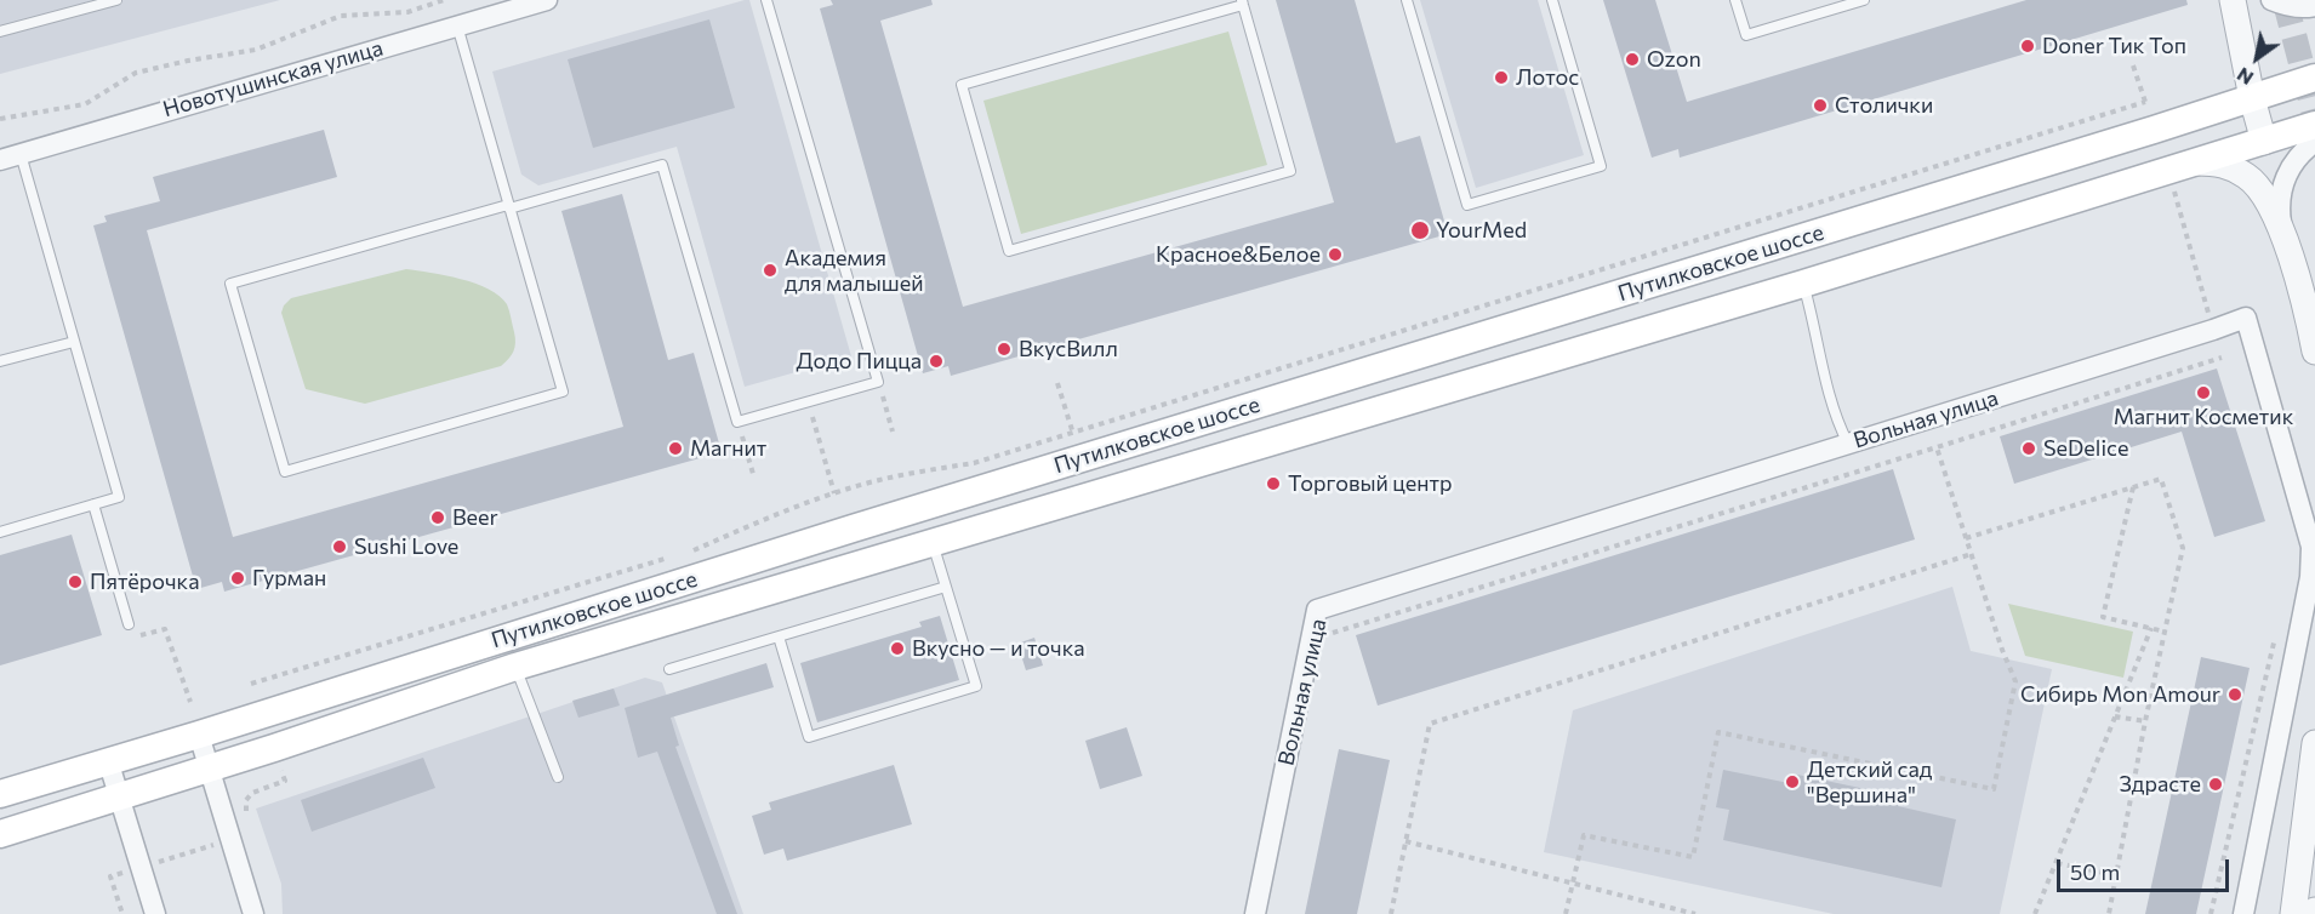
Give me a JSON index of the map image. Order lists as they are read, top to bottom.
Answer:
{
  "streets": {
    "main road": ["Путилковское шоссе"],
    "street": ["Новотушинская улица", "Вольная улица"]
  },
  "places": [
    "Doner Тик Топ",
    "Ozon",
    "Лотос",
    "Столички",
    "YourMed",
    "Красное&Белое",
    "Академия для малышей",
    "ВкусВилл",
    "Додо Пицца",
    "Магнит Косметик",
    "Магнит",
    "SeDelice",
    "Торговый центр",
    "Beer",
    "Sushi Love",
    "Гурман",
    "Пятёрочка",
    "Вкусно — и точка",
    "Сибирь Mon Amour",
    "Детский сад \"Вершина\"",
    "Здрасте"
  ],
  "scale_bar": "50 m",
  "north": "bottom left"
}
